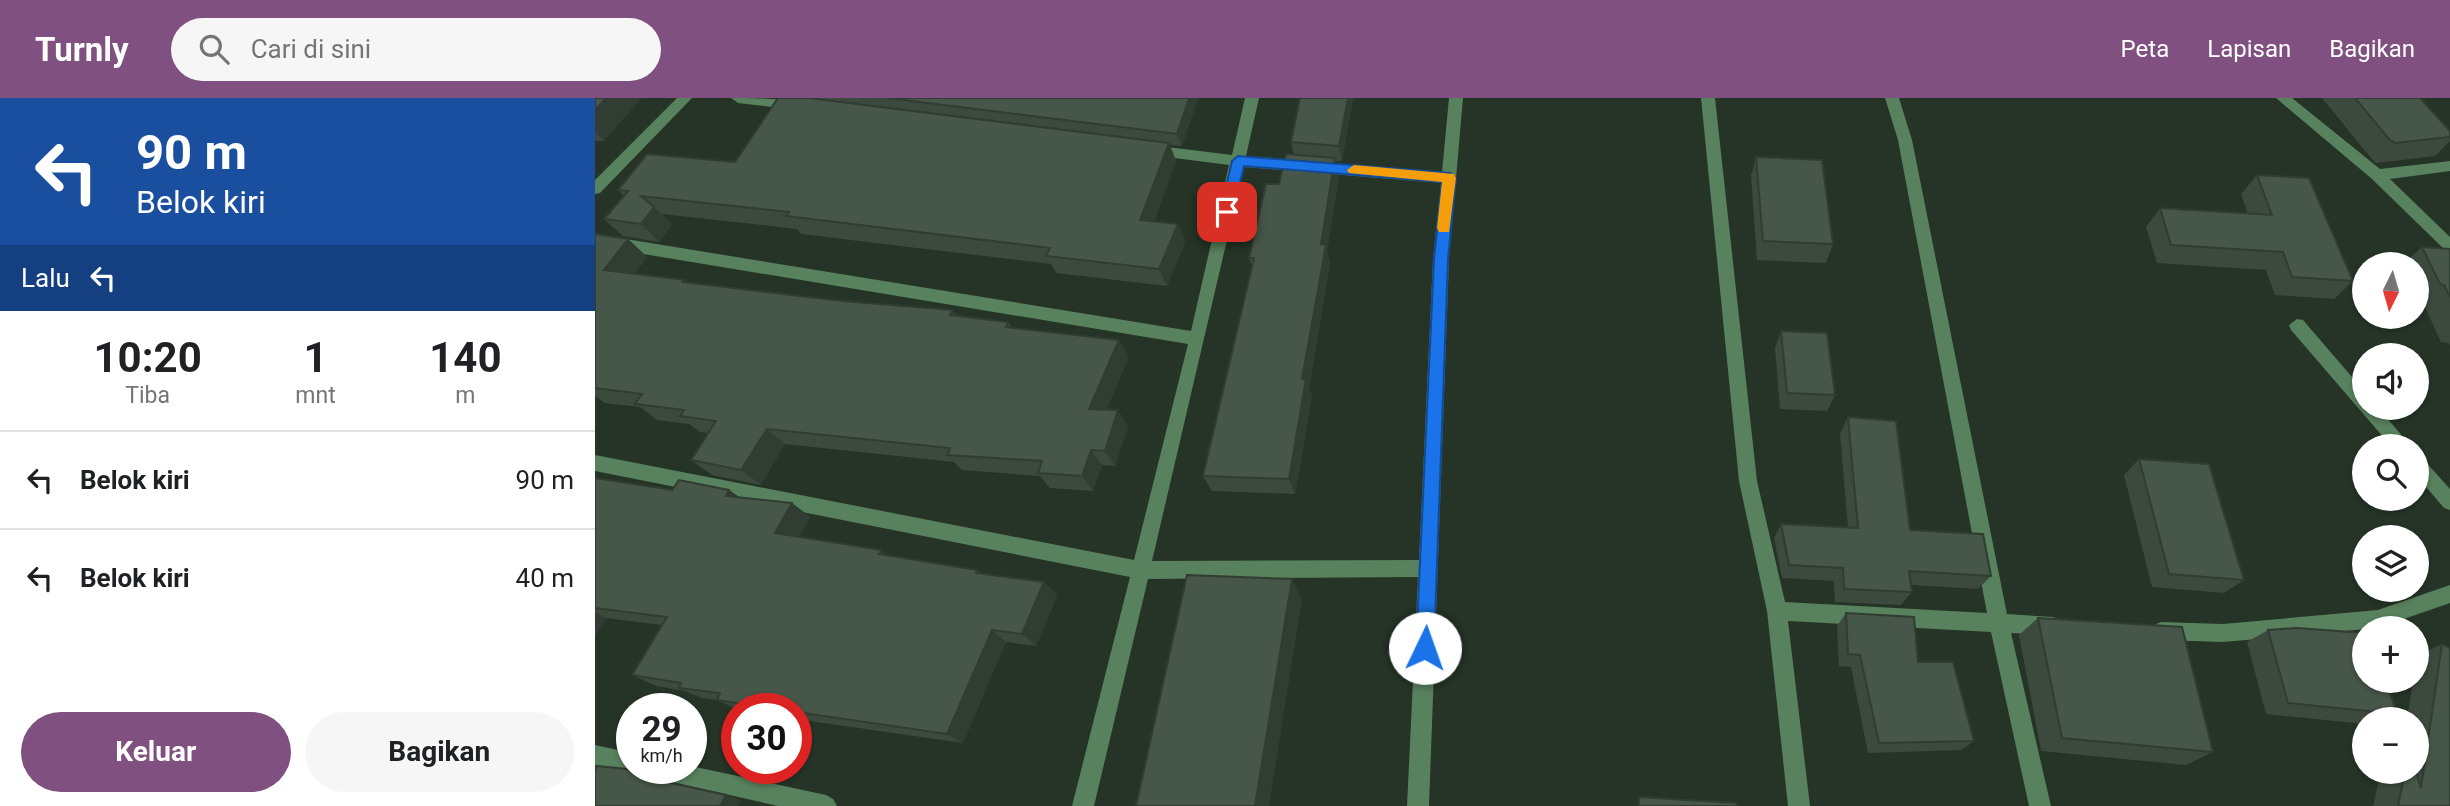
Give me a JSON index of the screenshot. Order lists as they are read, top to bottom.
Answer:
{
  "north": "bottom",
  "page": {
    "header": "Turnly",
    "search": "Cari di sini",
    "nav": ["Peta", "Lapisan", "Bagikan"],
    "turn": ["90 m", "Belok kiri"],
    "then": "Lalu",
    "map_buttons": ["+", "−"],
    "eta": [
      "10:20",
      "Tiba",
      "1",
      "mnt",
      "140",
      "m"
    ],
    "list": [
      {
        "name": "Belok kiri",
        "value": "90 m"
      },
      {
        "name": "Belok kiri",
        "value": "40 m"
      }
    ],
    "speed": "29 km/h",
    "limit": "30",
    "buttons": ["Keluar", "Bagikan"]
  }
}
